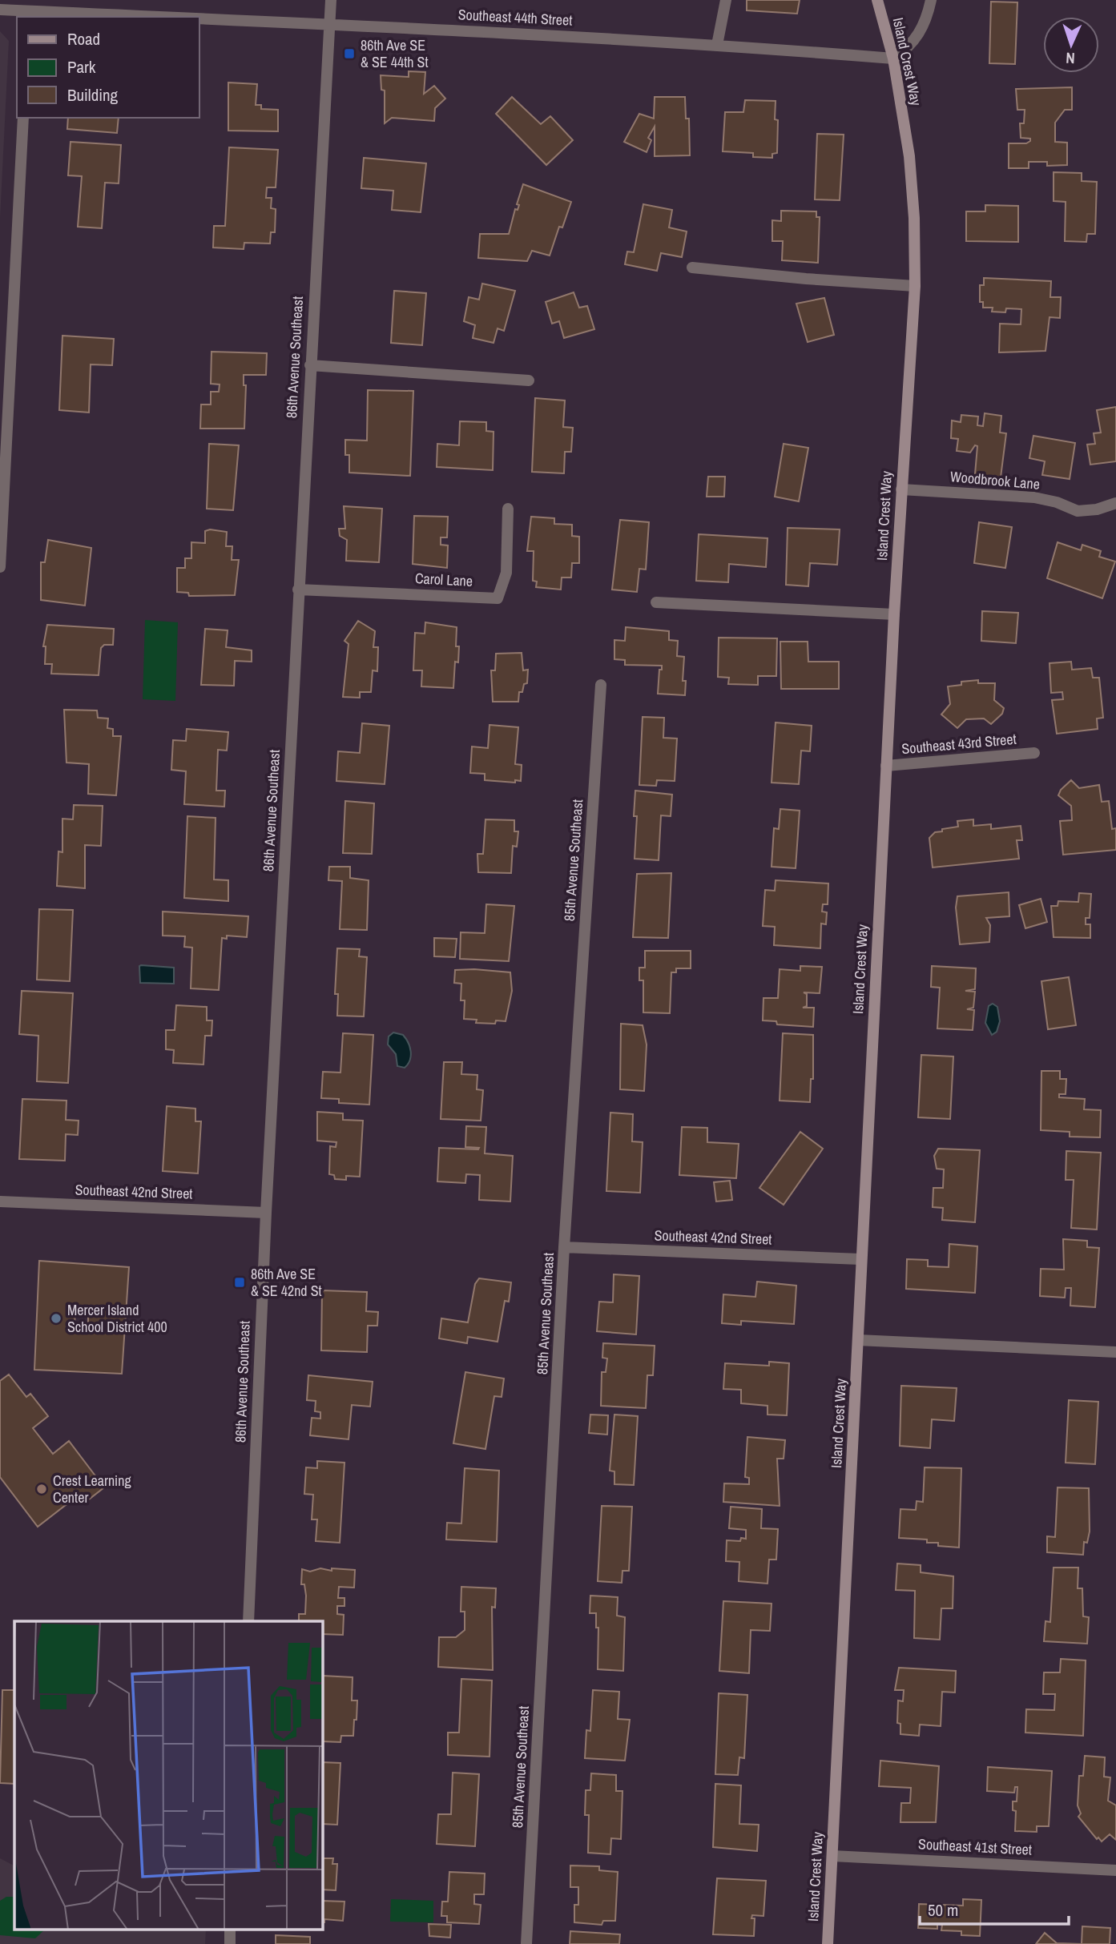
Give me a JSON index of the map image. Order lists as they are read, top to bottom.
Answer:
{
  "streets": {
    "main road": ["Island Crest Way"],
    "street": [
      "Southeast 44th Street",
      "86th Avenue Southeast",
      "Woodbrook Lane",
      "Carol Lane",
      "Southeast 43rd Street",
      "85th Avenue Southeast",
      "Southeast 42nd Street",
      "Southeast 41st Street"
    ]
  },
  "crossings": [
    ["Southeast 44th Street", "Island Crest Way"],
    ["Southeast 44th Street", "86th Avenue Southeast"],
    ["Island Crest Way", "Woodbrook Lane"],
    ["Island Crest Way", "Southeast 43rd Street"],
    ["Island Crest Way", "Southeast 42nd Street"],
    ["Island Crest Way", "Southeast 41st Street"],
    ["86th Avenue Southeast", "Carol Lane"],
    ["86th Avenue Southeast", "Southeast 42nd Street"],
    ["85th Avenue Southeast", "Southeast 42nd Street"]
  ],
  "places": {
    "transit": ["86th Ave SE & SE 44th St", "86th Ave SE & SE 42nd St"],
    "other": ["Mercer Island School District 400", "Crest Learning Center"]
  },
  "legend": ["Road", "Park", "Building"],
  "scale_bar": "50 m",
  "north": "bottom"
}
